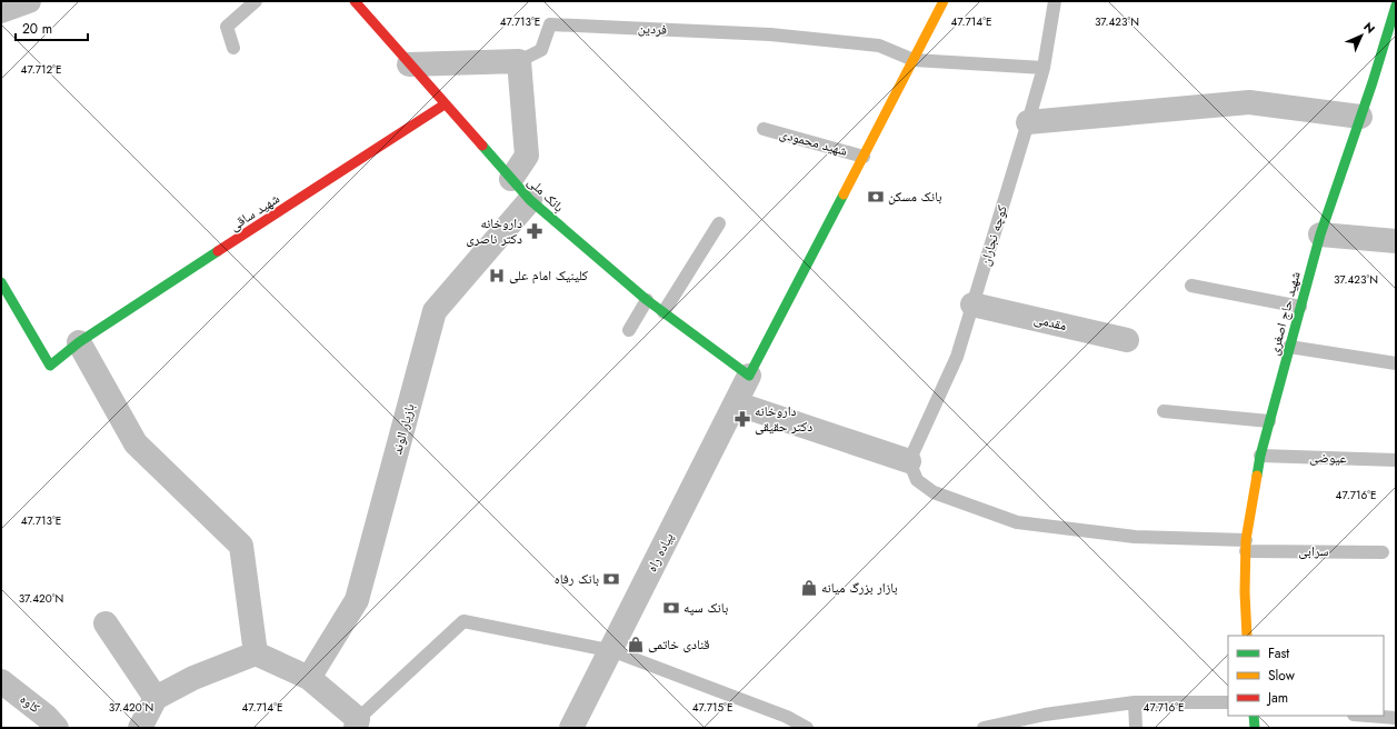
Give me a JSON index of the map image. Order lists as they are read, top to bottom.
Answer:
{
  "streets": {
    "main road": ["بانک ملی", "شهید ساقی", "شهید حاج اصغری"],
    "street": [
      "فردین",
      "مقدمی",
      "بازیار الوند",
      "پیاده راه",
      "کاوه"
    ],
    "lane": [
      "شهید محمودی",
      "کوچه نجاران",
      "عیوضی",
      "سرابی"
    ]
  },
  "crossings": [
    ["فردین", "بانک ملی"],
    ["بانک ملی", "شهید ساقی"],
    ["بانک ملی", "بازیار الوند"],
    ["بانک ملی", "پیاده راه"],
    ["کوچه نجاران", "مقدمی"],
    ["کوچه نجاران", "سرابی"],
    ["شهید حاج اصغری", "عیوضی"],
    ["شهید حاج اصغری", "سرابی"]
  ],
  "places": {
    "bank": ["بانک مسکن", "بانک رفاه", "بانک سپه"],
    "pharmacy": ["داروخانه دکتر ناصری", "داروخانه دکتر حقیقی"],
    "hospital": ["کلینیک امام علی"],
    "shop": ["بازار بزرگ میانه", "قنادی خاتمی"]
  },
  "legend": ["Fast", "Slow", "Jam"],
  "scale_bar": "20 m",
  "north": "top right",
  "coordinates": [
    "47.713°E",
    "47.714°E",
    "37.423°N",
    "47.712°E",
    "47.716°E",
    "37.420°N",
    "47.715°E"
  ]
}
